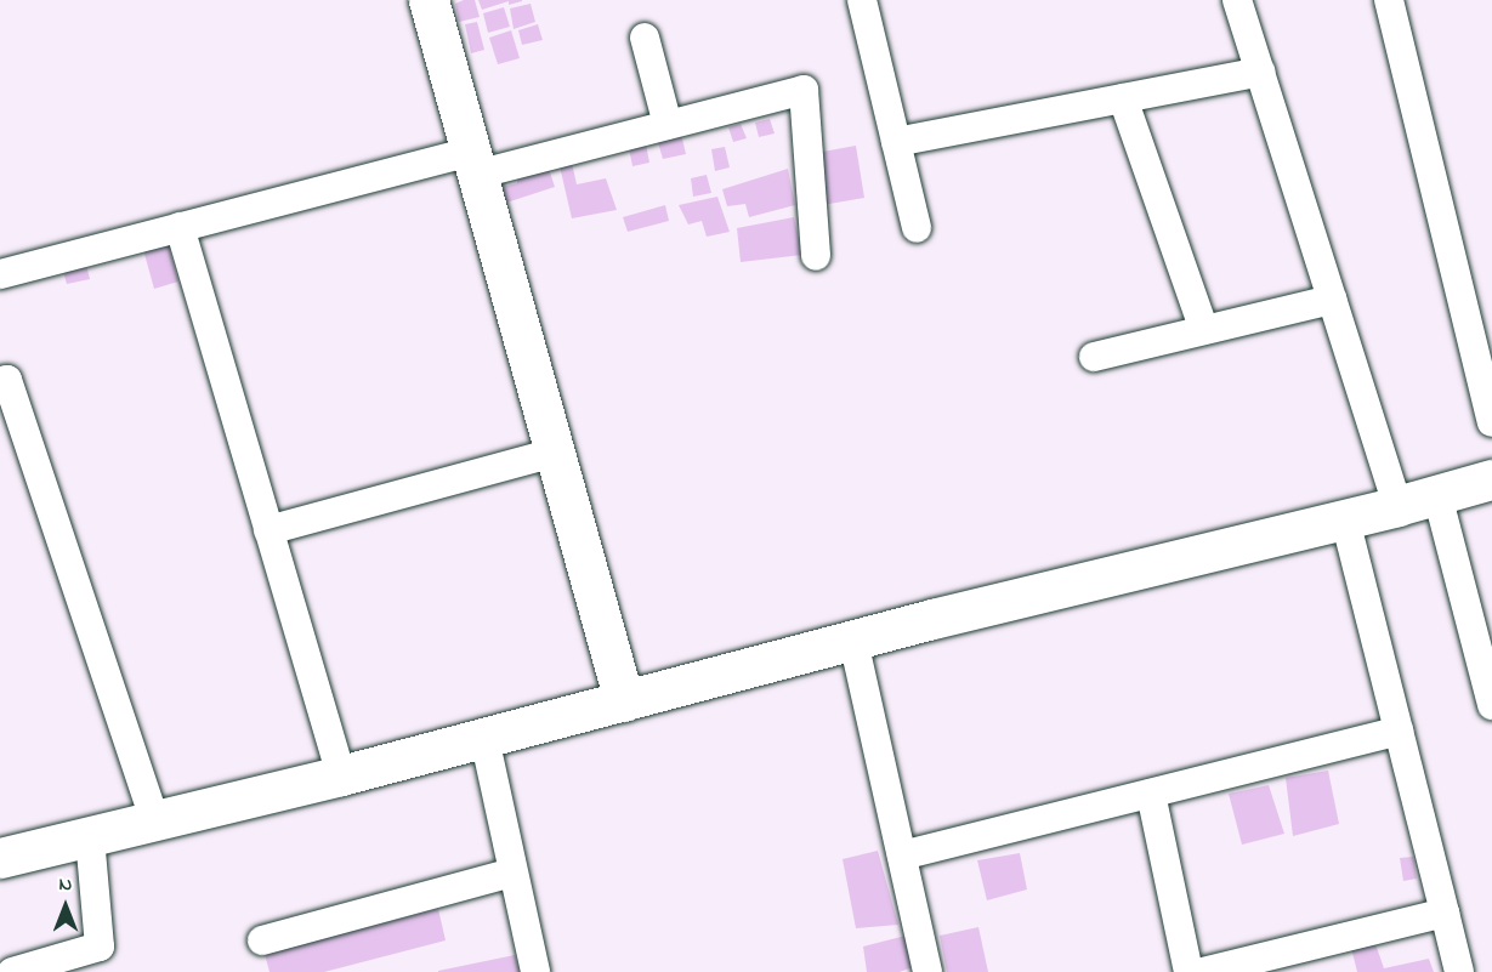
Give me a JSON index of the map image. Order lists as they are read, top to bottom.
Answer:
{
  "north": "top"
}
